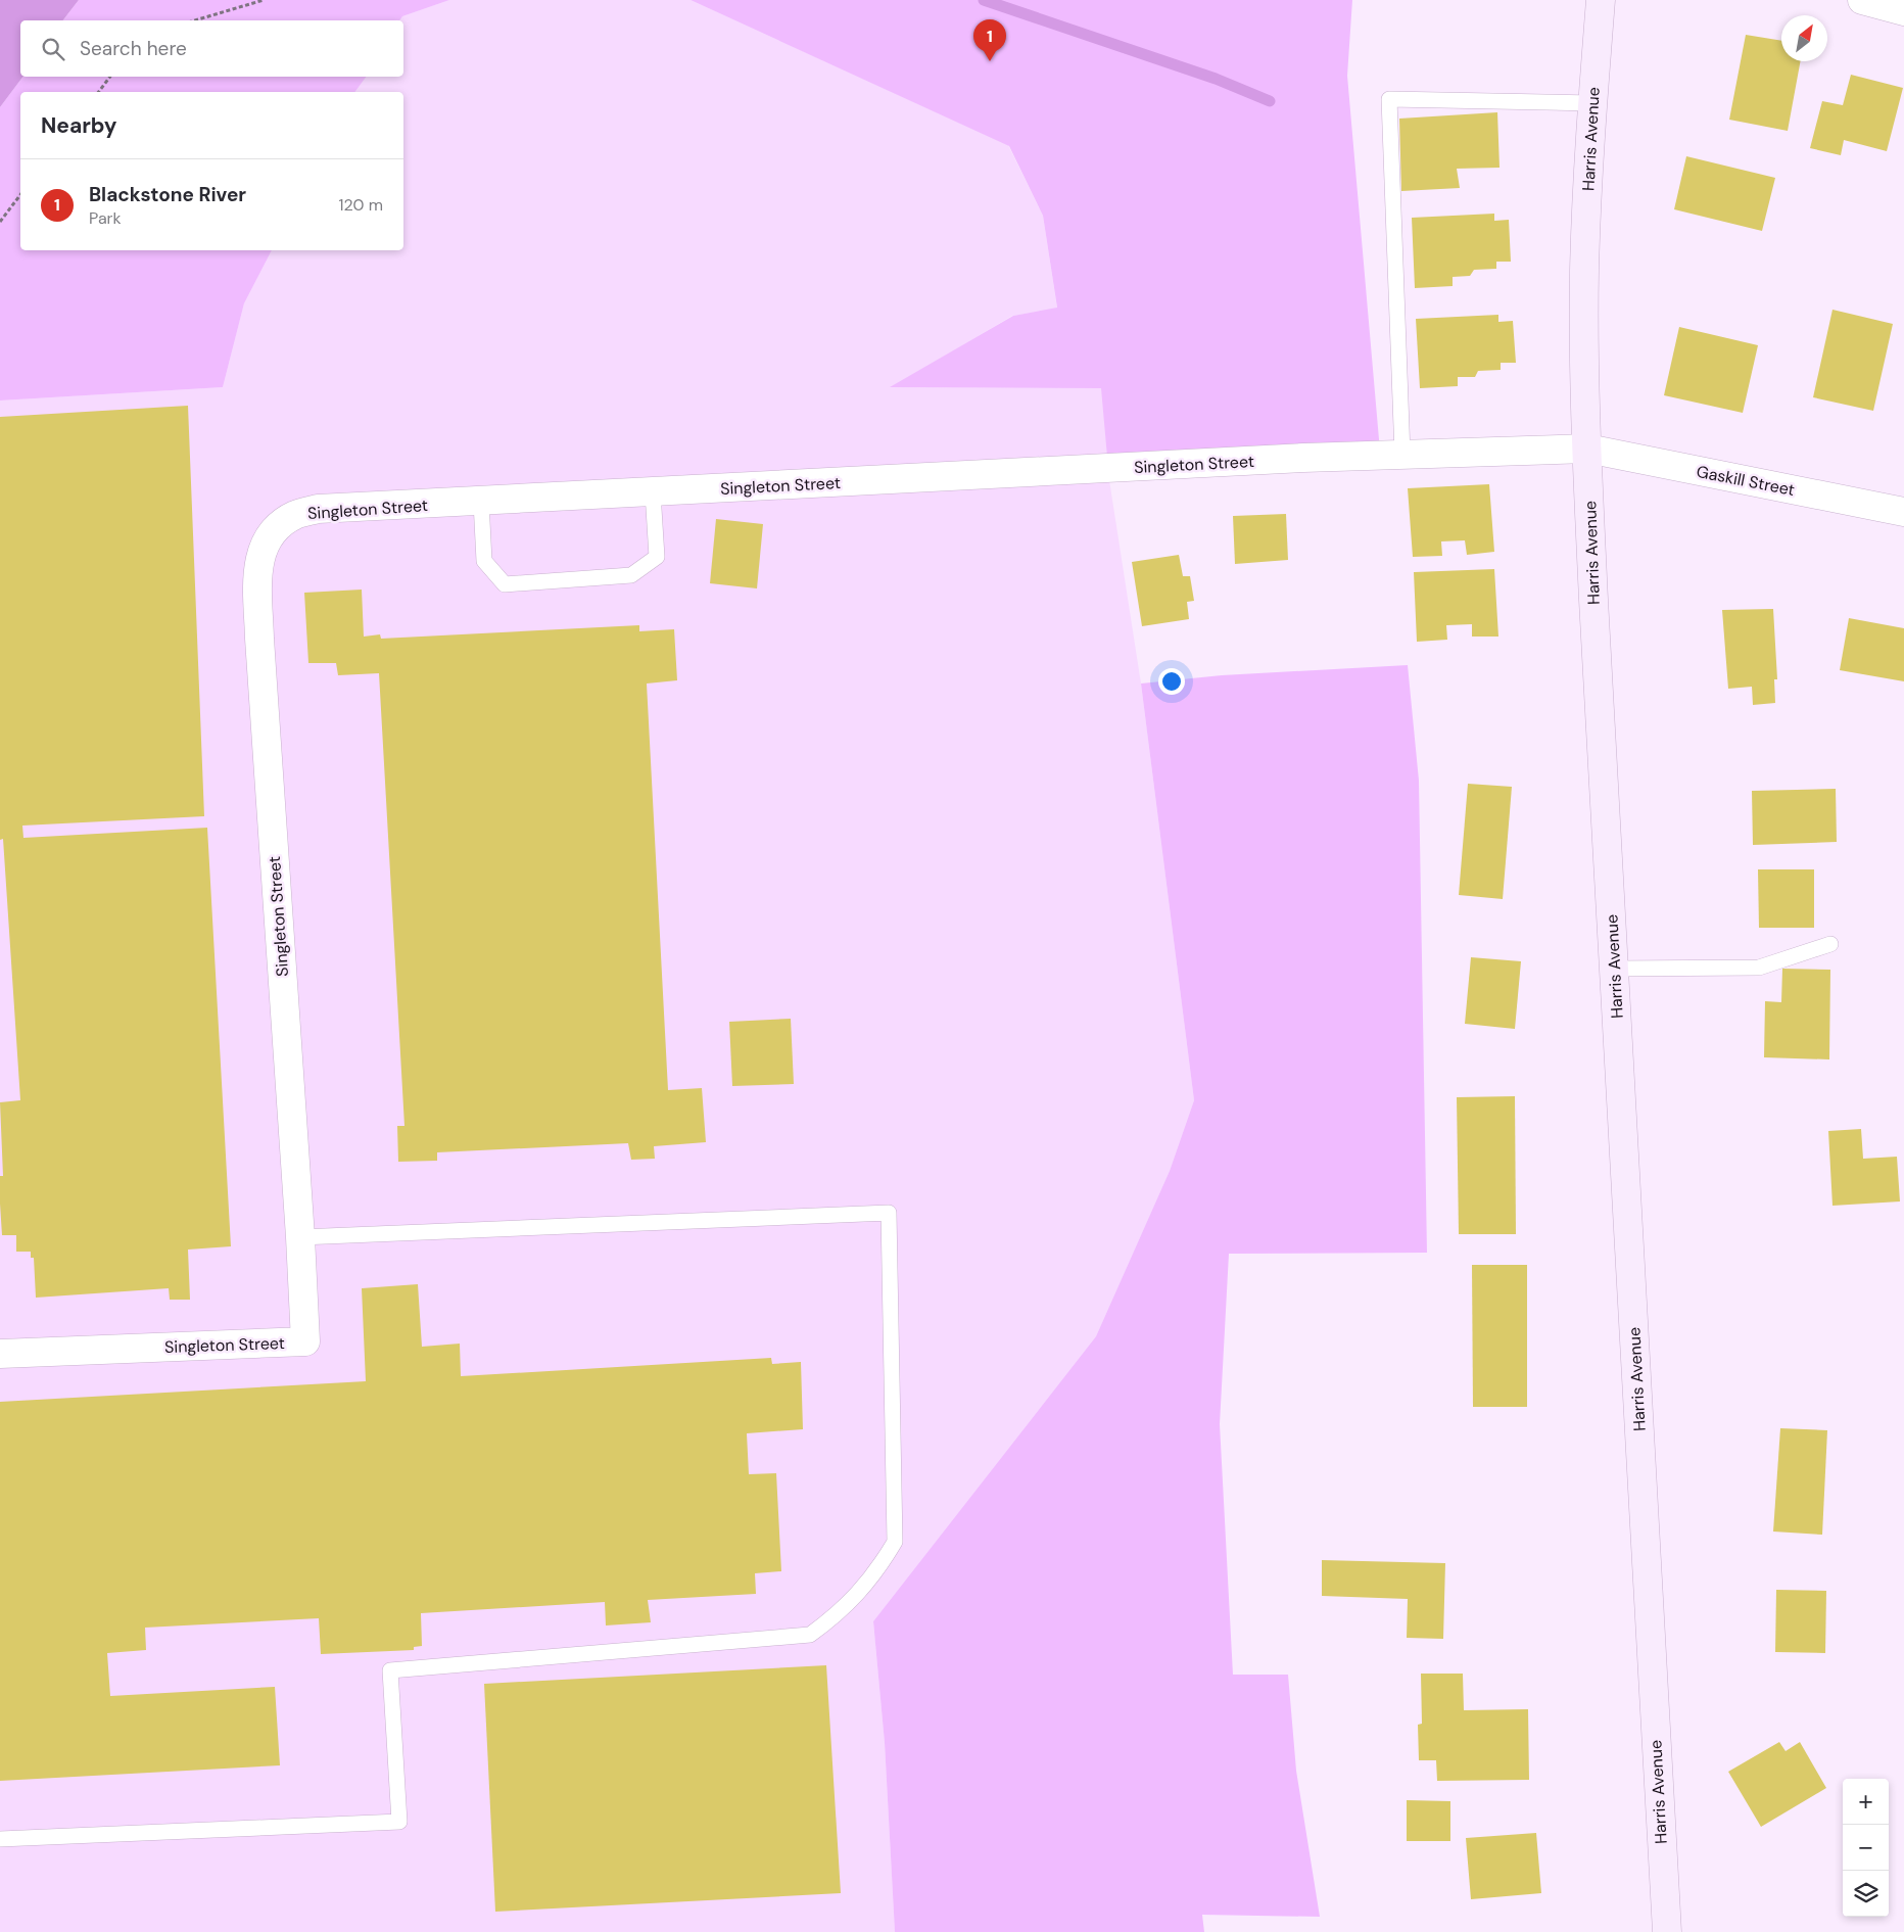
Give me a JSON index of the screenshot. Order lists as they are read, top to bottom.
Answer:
{
  "streets": {
    "main road": ["Harris Avenue"],
    "street": ["Singleton Street", "Gaskill Street"]
  },
  "crossings": [
    ["Harris Avenue", "Singleton Street"],
    ["Harris Avenue", "Gaskill Street"],
    ["Singleton Street", "Gaskill Street"]
  ],
  "north": "top right",
  "page": {
    "pins": "1",
    "search": "Search here",
    "heading": "Nearby",
    "list": [
      {
        "mark": "1",
        "name": "Blackstone River",
        "note": "Park",
        "value": "120 m"
      }
    ],
    "map_buttons": ["+", "−"]
  }
}
